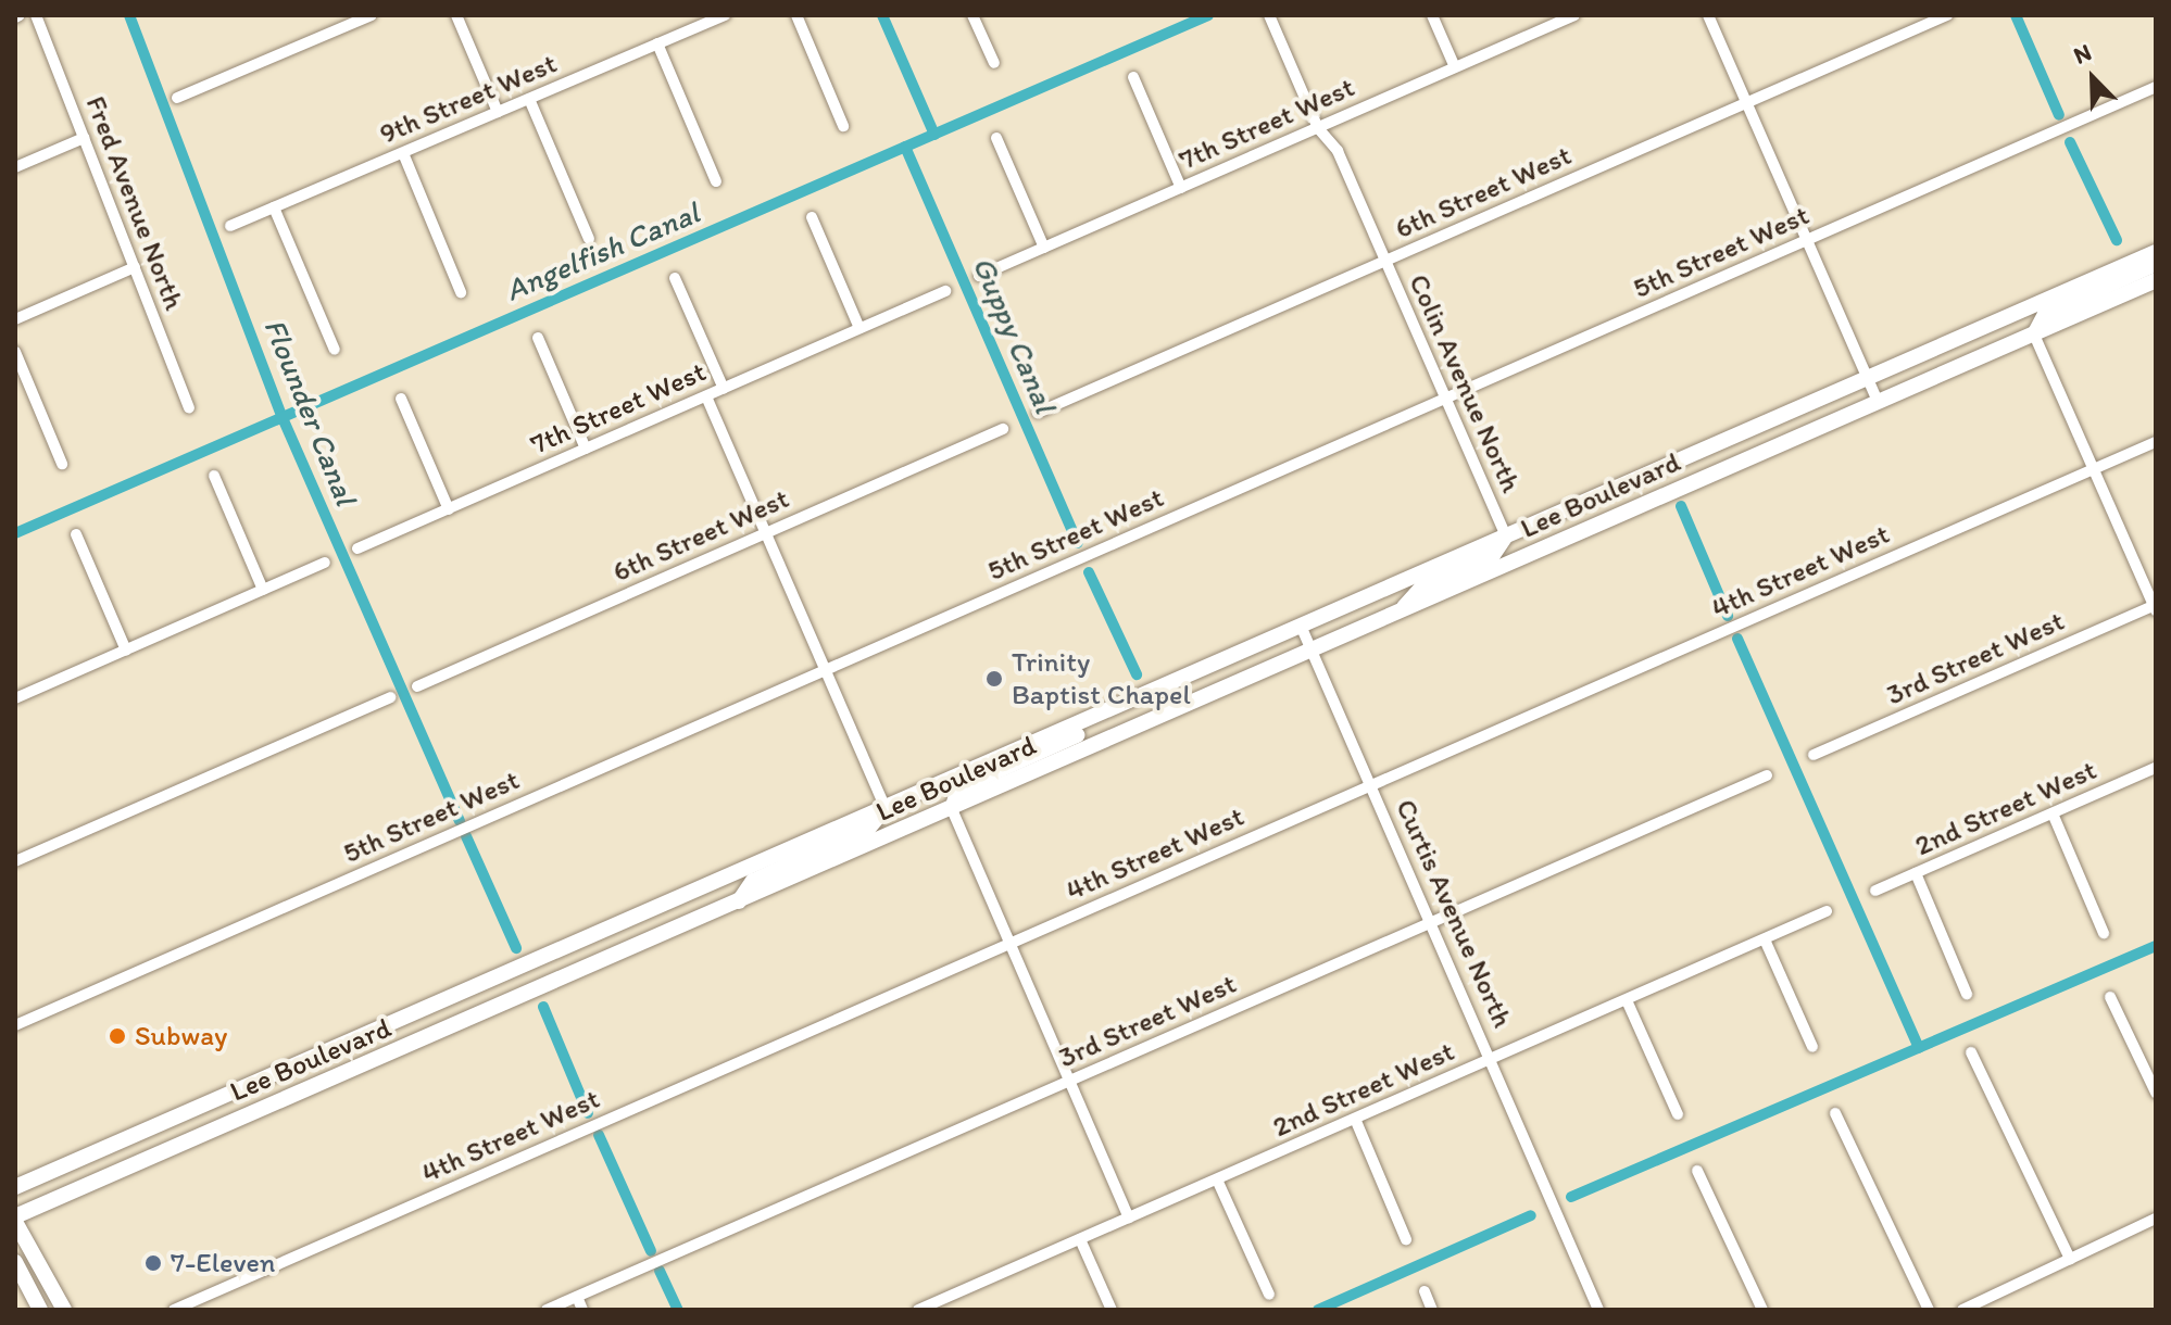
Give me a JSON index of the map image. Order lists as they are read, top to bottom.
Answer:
{
  "streets": {
    "main road": ["Lee Boulevard"],
    "street": [
      "9th Street West",
      "7th Street West",
      "6th Street West",
      "Fred Avenue North",
      "5th Street West",
      "Colin Avenue North",
      "4th Street West",
      "3rd Street West",
      "2nd Street West",
      "Curtis Avenue North"
    ]
  },
  "crossings": [
    ["7th Street West", "Colin Avenue North"],
    ["6th Street West", "Colin Avenue North"],
    ["5th Street West", "Colin Avenue North"],
    ["Colin Avenue North", "Lee Boulevard"],
    ["Lee Boulevard", "Curtis Avenue North"],
    ["4th Street West", "Curtis Avenue North"],
    ["3rd Street West", "Curtis Avenue North"],
    ["2nd Street West", "Curtis Avenue North"]
  ],
  "water": ["Angelfish Canal", "Guppy Canal", "Flounder Canal"],
  "places": ["Trinity Baptist Chapel", "Subway", "7-Eleven"],
  "north": "top left"
}
